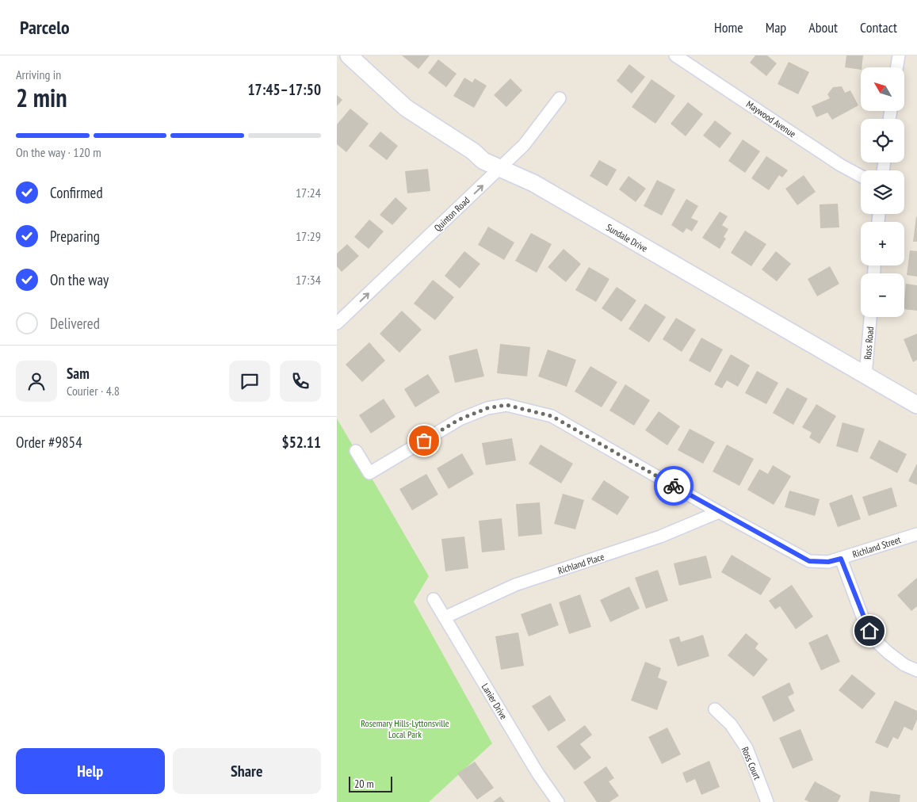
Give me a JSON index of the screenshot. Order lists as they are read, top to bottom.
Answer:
{
  "streets": {
    "street": [
      "Maywood Avenue",
      "Quinton Road",
      "Sundale Drive",
      "Ross Road",
      "Richland Street",
      "Richland Place",
      "Lanier Drive",
      "Ross Court"
    ]
  },
  "crossings": [
    ["Quinton Road", "Sundale Drive"],
    ["Sundale Drive", "Ross Road"],
    ["Richland Street", "Richland Place"],
    ["Richland Place", "Lanier Drive"]
  ],
  "one_way": ["Quinton Road"],
  "parks": ["Rosemary Hills-Lyttonsville Local Park"],
  "scale_bar": "20 m",
  "north": "top left",
  "page": {
    "header": "Parcelo",
    "nav": [
      "Home",
      "Map",
      "About",
      "Contact"
    ],
    "heading": ["2 min", "Arriving in", "17:45–17:50"],
    "panel": [
      "Sam",
      "Courier · 4.8",
      "Order #9854",
      "$52.11"
    ],
    "map_buttons": ["+", "−"],
    "bar": "On the way · 120 m",
    "list": [
      ["Confirmed", "17:24"],
      ["Preparing", "17:29"],
      ["On the way", "17:34"],
      "Delivered"
    ],
    "buttons": ["Help", "Share"],
    "scale": "20 m"
  }
}
